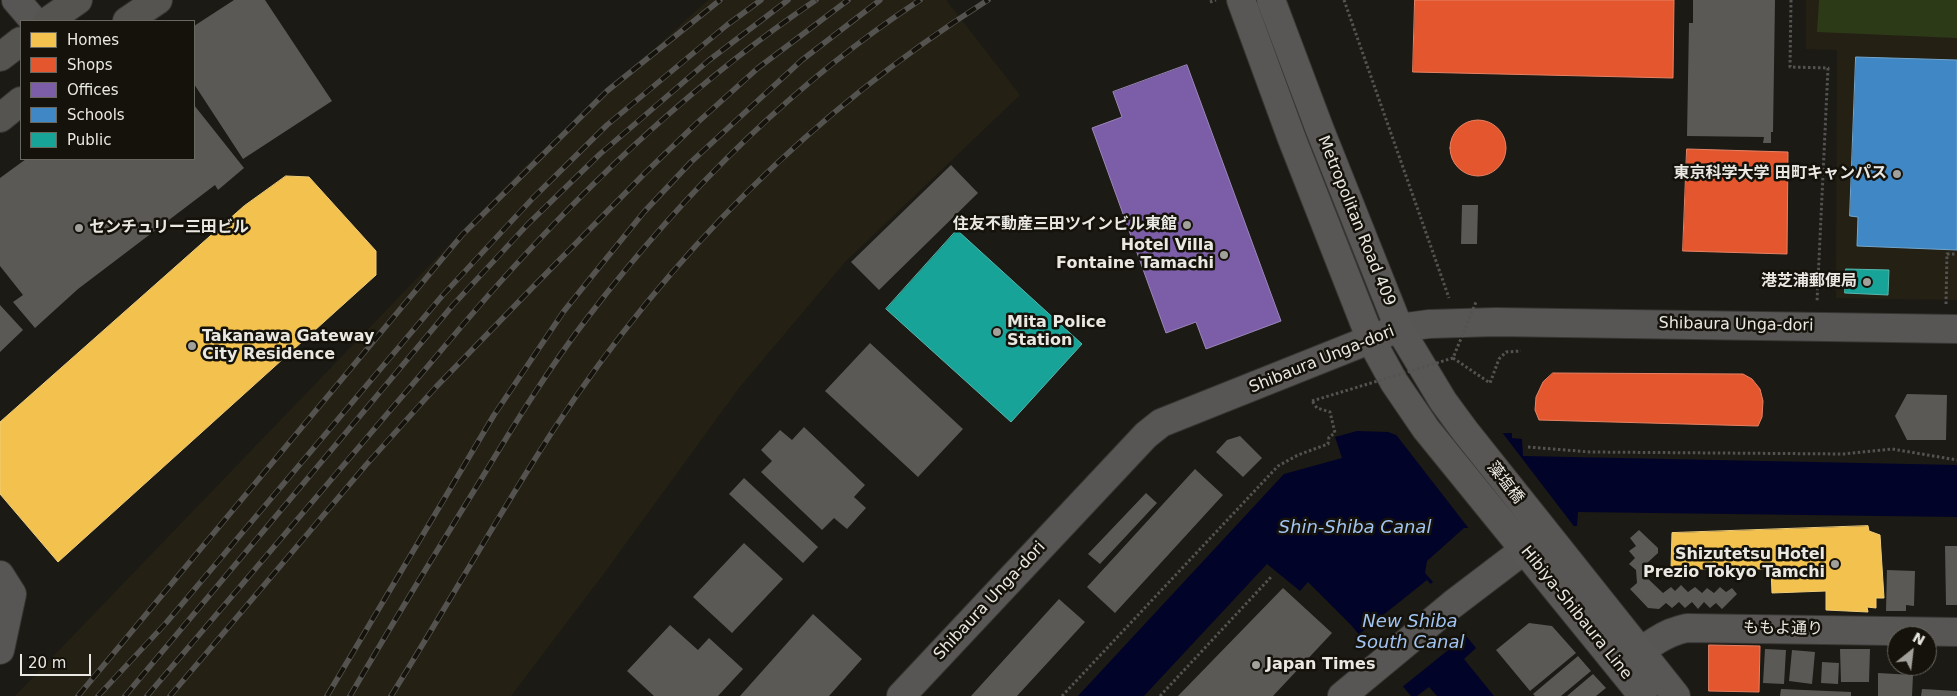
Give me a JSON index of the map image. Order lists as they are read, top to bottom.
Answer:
{
  "streets": {
    "main road": ["Metropolitan Road 409", "藻塩橋", "Hibiya-Shibaura Line"],
    "street": ["Shibaura Unga-dori", "ももよ通り"]
  },
  "crossings": [
    ["Metropolitan Road 409", "Shibaura Unga-dori"],
    ["Metropolitan Road 409", "藻塩橋"],
    ["藻塩橋", "Hibiya-Shibaura Line"],
    ["Hibiya-Shibaura Line", "ももよ通り"]
  ],
  "water": ["Shin-Shiba Canal", "New Shiba South Canal"],
  "places": [
    "東京科学大学 田町キャンパス",
    "住友不動産三田ツインビル東館",
    "センチュリー三田ビル",
    "Hotel Villa Fontaine Tamachi",
    "港芝浦郵便局",
    "Mita Police Station",
    "Takanawa Gateway City Residence",
    "Shizutetsu Hotel Prezio Tokyo Tamchi",
    "Japan Times"
  ],
  "legend": [
    "Homes",
    "Shops",
    "Offices",
    "Schools",
    "Public"
  ],
  "scale_bar": "20 m",
  "north": "top right"
}
